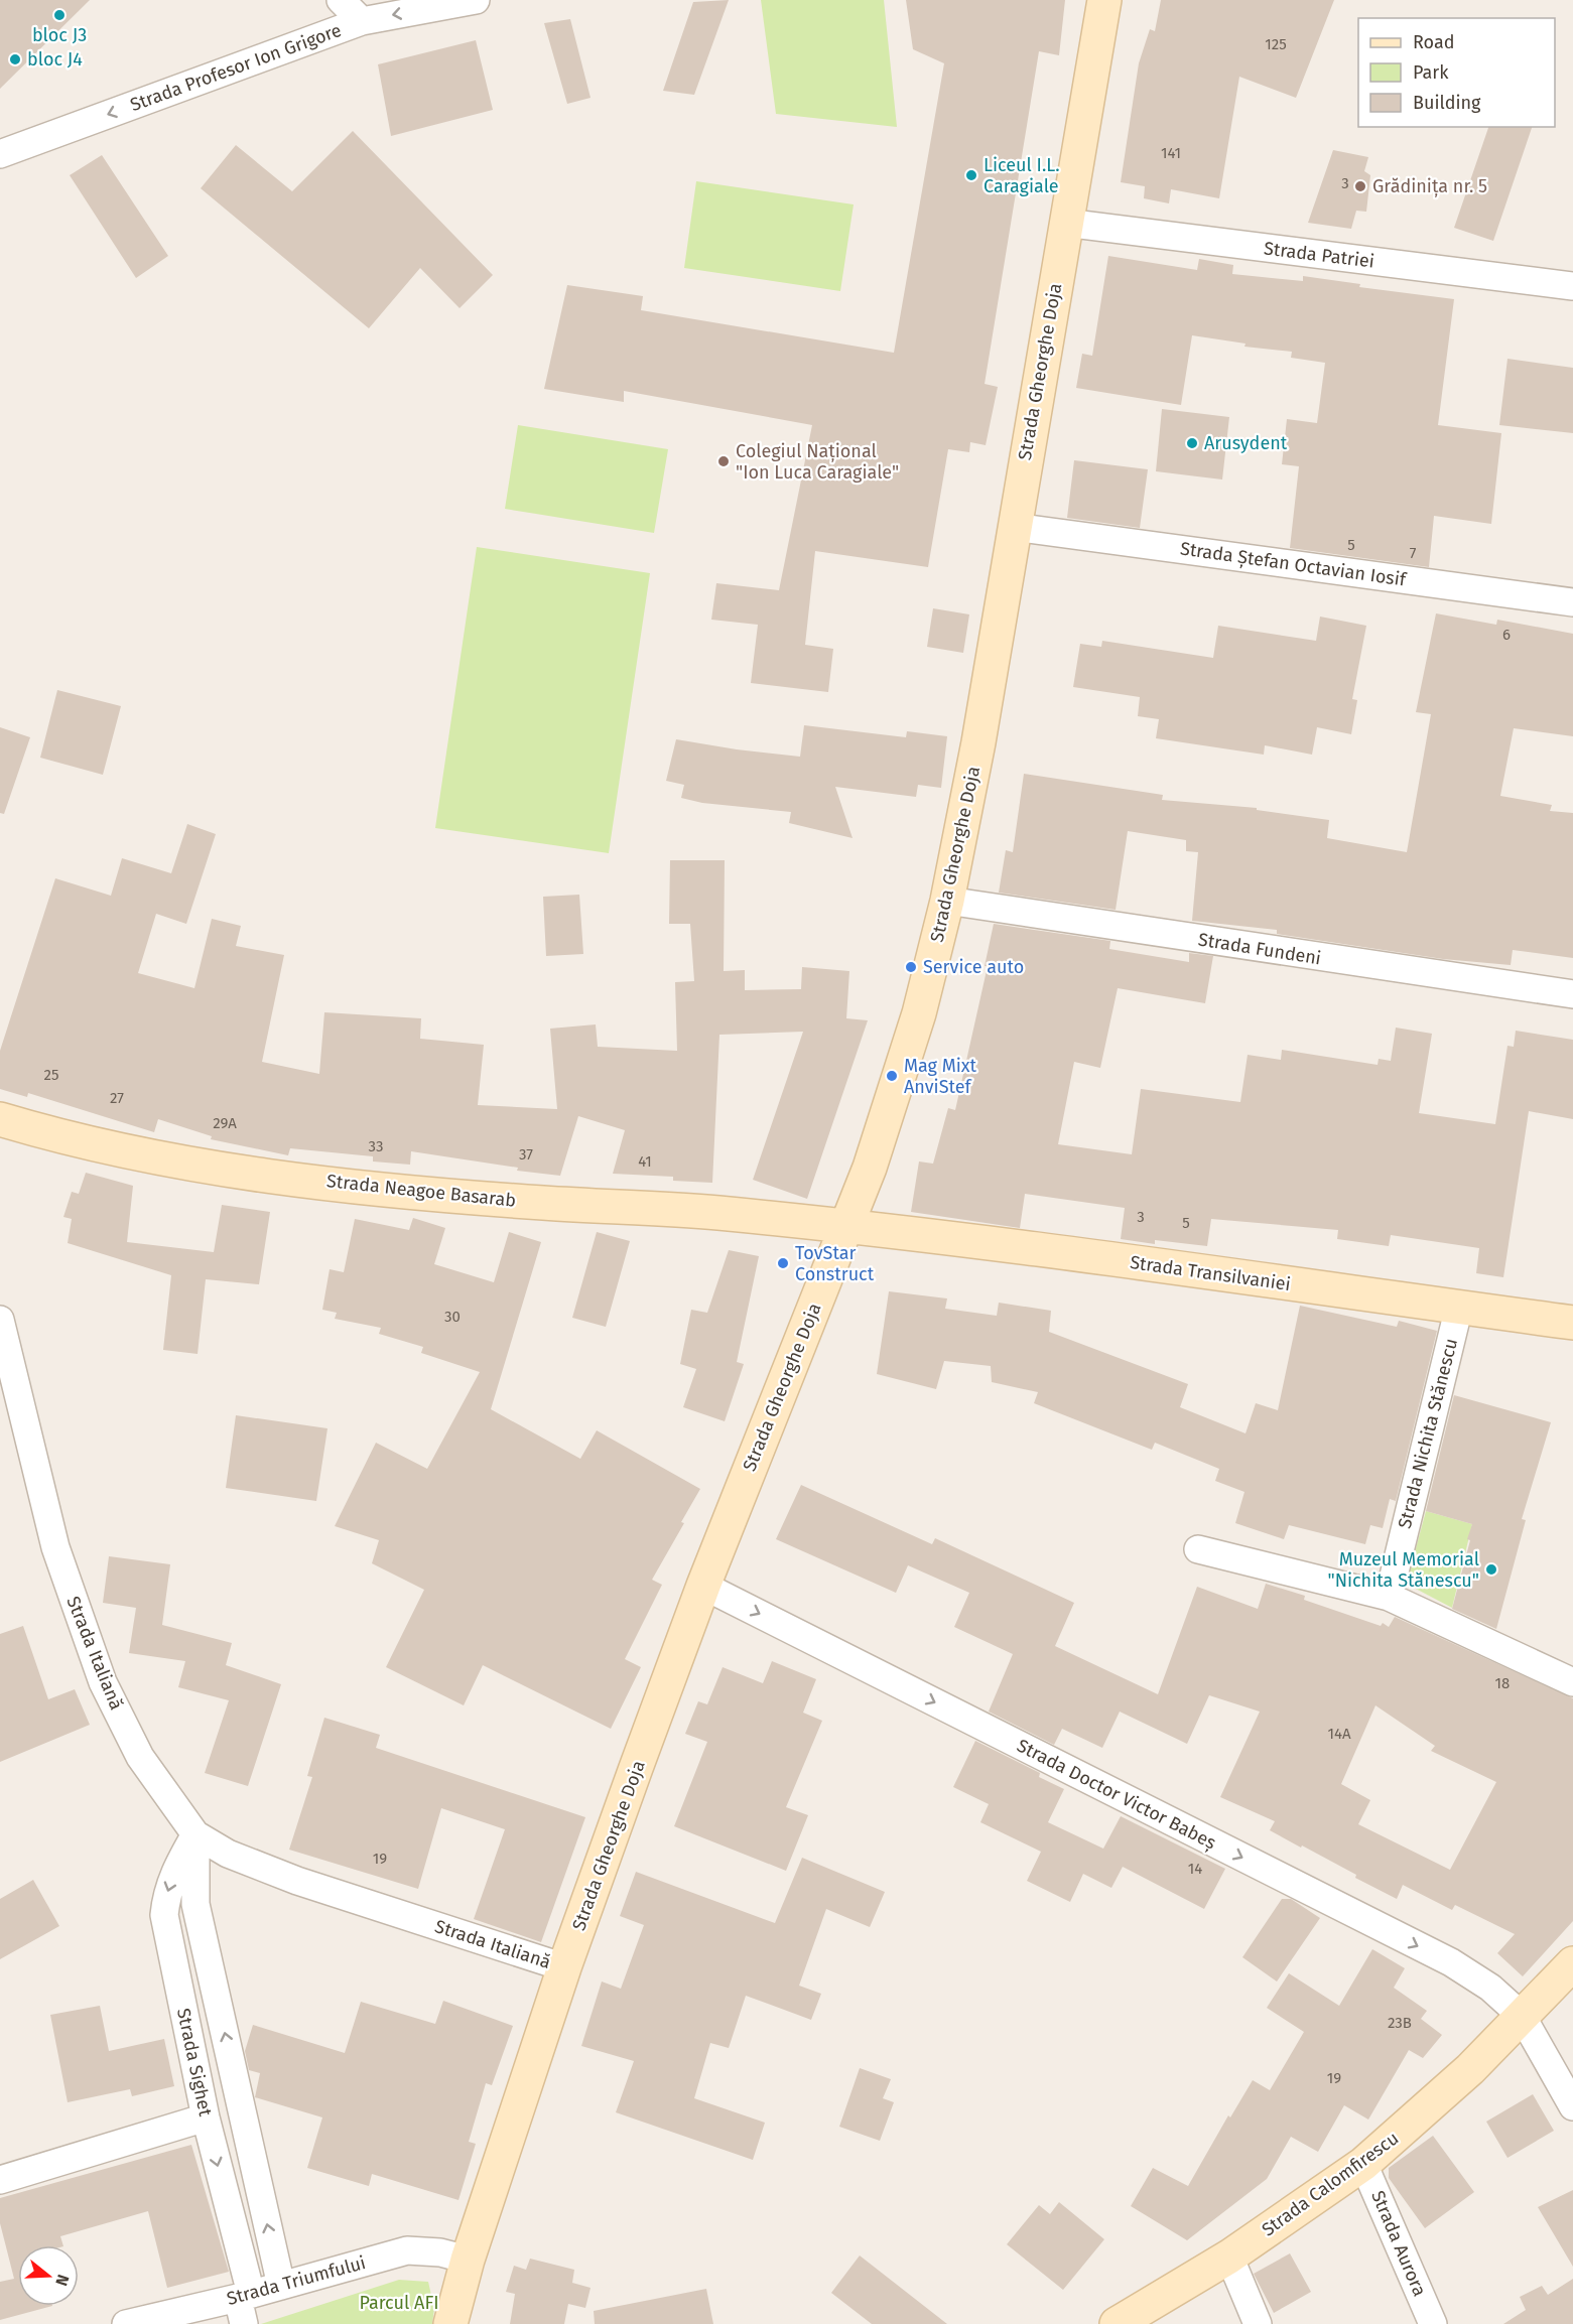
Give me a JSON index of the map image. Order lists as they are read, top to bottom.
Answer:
{
  "streets": {
    "main road": [
      "Strada Gheorghe Doja",
      "Strada Neagoe Basarab",
      "Strada Transilvaniei",
      "Strada Calomfirescu"
    ],
    "street": [
      "Strada Profesor Ion Grigore",
      "Strada Patriei",
      "Strada Ștefan Octavian Iosif",
      "Strada Fundeni",
      "Strada Nichita Stănescu",
      "Strada Italiană",
      "Strada Doctor Victor Babeș",
      "Strada Sighet",
      "Strada Aurora",
      "Strada Triumfului"
    ]
  },
  "crossings": [
    ["Strada Patriei", "Strada Gheorghe Doja"],
    ["Strada Gheorghe Doja", "Strada Ștefan Octavian Iosif"],
    ["Strada Gheorghe Doja", "Strada Fundeni"],
    ["Strada Gheorghe Doja", "Strada Neagoe Basarab"],
    ["Strada Gheorghe Doja", "Strada Transilvaniei"],
    ["Strada Gheorghe Doja", "Strada Italiană"],
    ["Strada Gheorghe Doja", "Strada Doctor Victor Babeș"],
    ["Strada Gheorghe Doja", "Strada Triumfului"],
    ["Strada Neagoe Basarab", "Strada Transilvaniei"],
    ["Strada Transilvaniei", "Strada Nichita Stănescu"],
    ["Strada Italiană", "Strada Sighet"],
    ["Strada Doctor Victor Babeș", "Strada Calomfirescu"],
    ["Strada Sighet", "Strada Triumfului"],
    ["Strada Calomfirescu", "Strada Aurora"]
  ],
  "one_way": ["Strada Profesor Ion Grigore", "Strada Doctor Victor Babeș"],
  "parks": ["Parcul AFI"],
  "places": [
    "bloc J3",
    "bloc J4",
    "Liceul I.L. Caragiale",
    "Grădinița nr. 5",
    "Arusydent",
    "Colegiul Național \"Ion Luca Caragiale\"",
    "Service auto",
    "Mag Mixt AnviStef",
    "TovStar Construct",
    "Muzeul Memorial \"Nichita Stănescu\""
  ],
  "house_numbers": [
    "125",
    "141",
    "3",
    "5",
    "7",
    "6",
    "25",
    "27",
    "29A",
    "33",
    "37",
    "41",
    "3",
    "5",
    "30",
    "18",
    "14A",
    "19",
    "14",
    "23B",
    "19"
  ],
  "legend": ["Road", "Park", "Building"],
  "north": "right"
}
